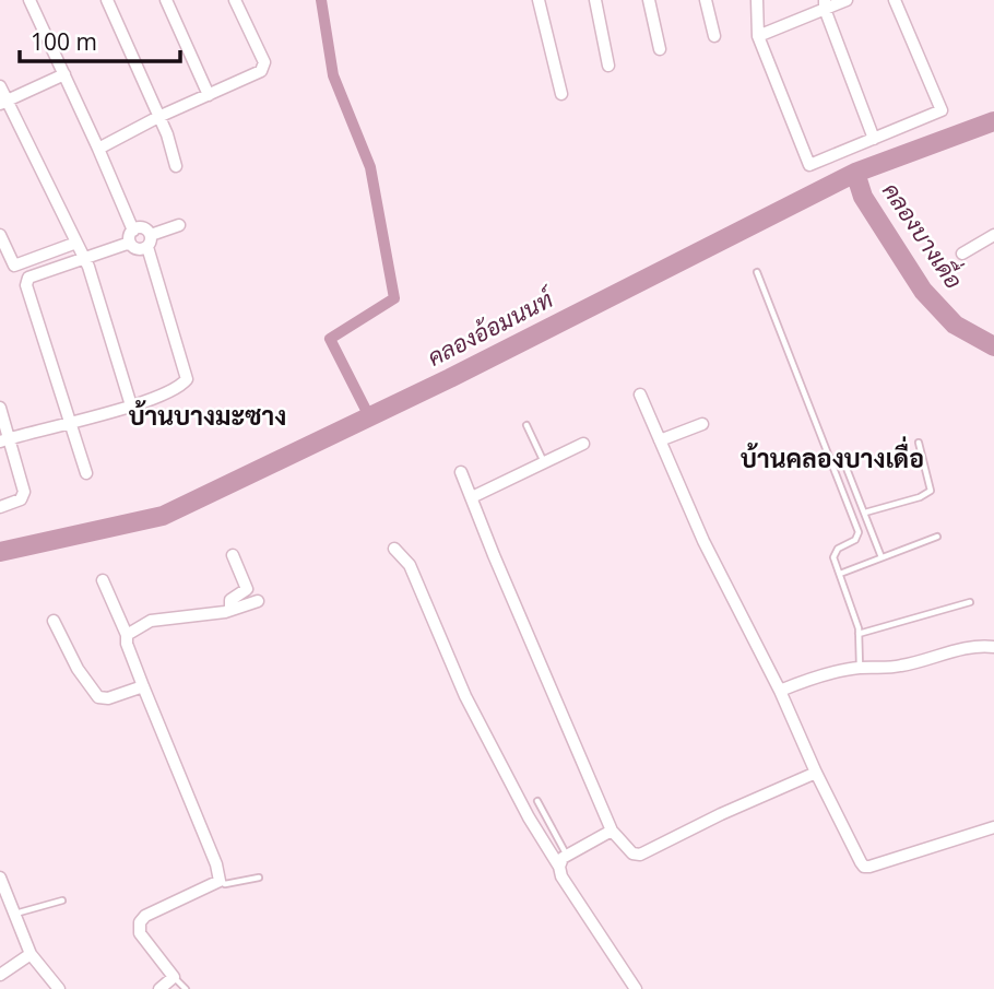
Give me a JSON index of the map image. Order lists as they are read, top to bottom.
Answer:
{
  "districts": ["บ้านบางมะซาง", "บ้านคลองบางเดื่อ"],
  "water": ["คลองบางเดื่อ", "คลองอ้อมนนท์"],
  "scale_bar": "100 m"
}
